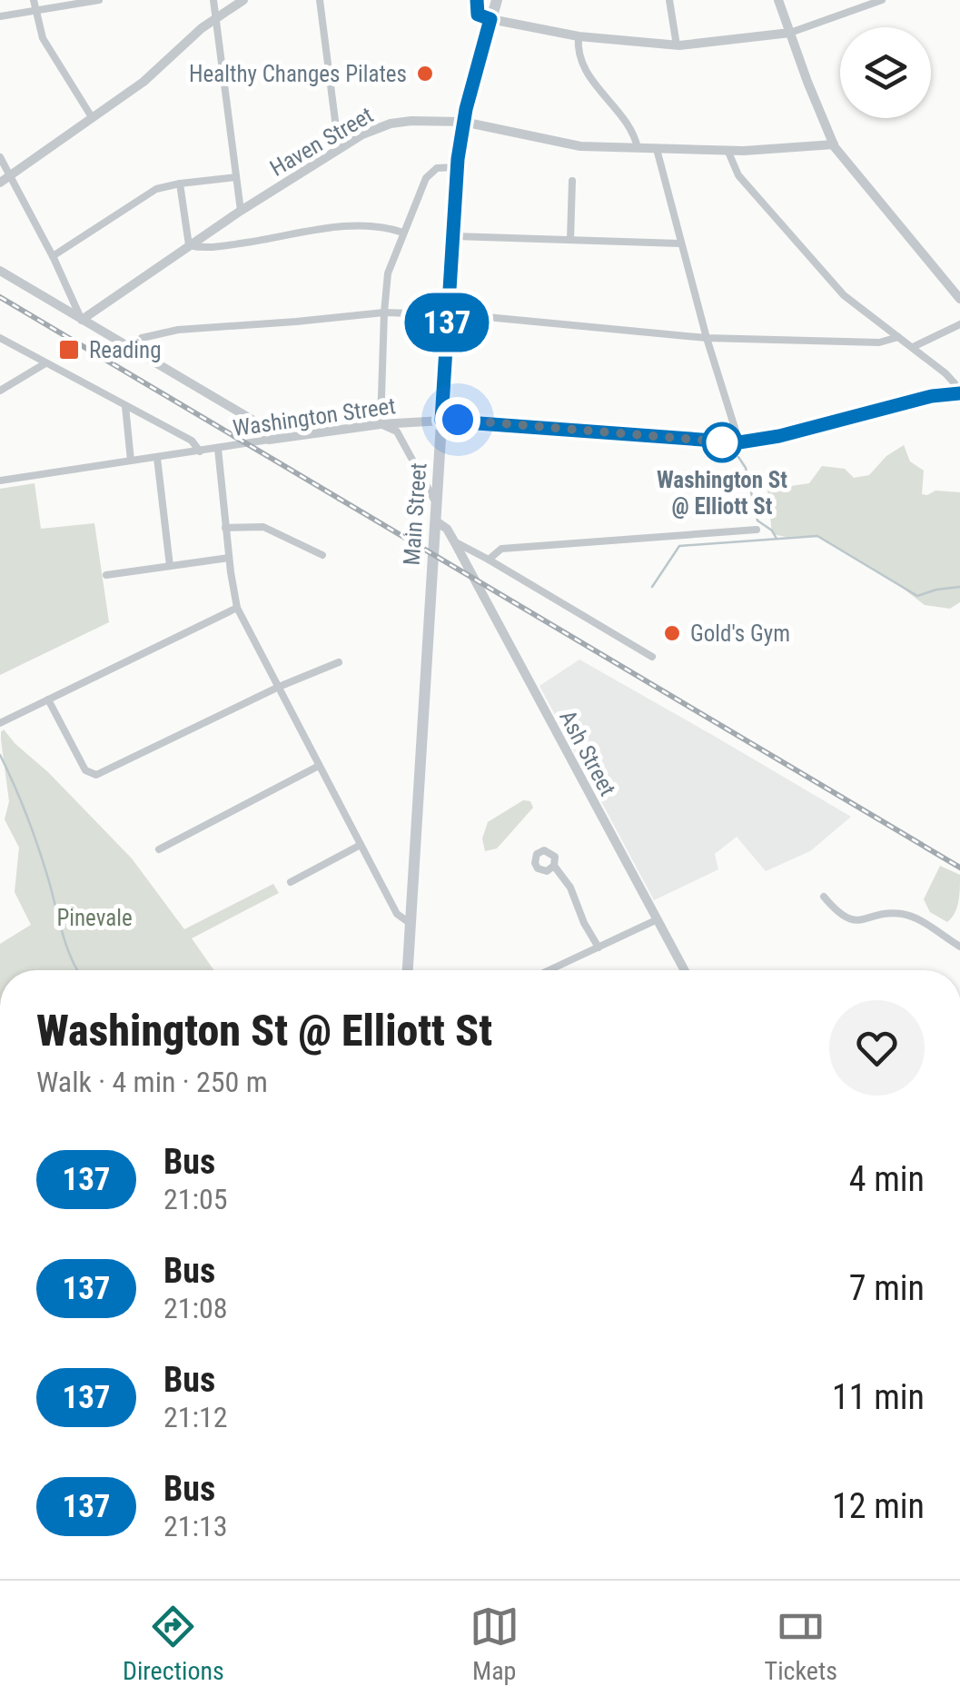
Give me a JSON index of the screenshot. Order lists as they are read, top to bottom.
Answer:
{
  "streets": {
    "main road": ["Main Street"],
    "street": ["Haven Street", "Washington Street", "Ash Street"]
  },
  "crossings": [
    ["Haven Street", "Main Street"],
    ["Washington Street", "Main Street"],
    ["Main Street", "Ash Street"]
  ],
  "parks": ["Pinevale"],
  "places": {
    "other": ["Healthy Changes Pilates", "Washington St @ Elliott St", "Gold's Gym"],
    "transit": ["Reading"]
  },
  "lines": ["bus line 137"],
  "page": {
    "on_map": "137",
    "heading": ["Washington St @ Elliott St", "Walk · 4 min · 250 m"],
    "list": [
      {
        "mark": "137",
        "name": "Bus",
        "note": "21:05",
        "value": "4 min"
      },
      {
        "mark": "137",
        "name": "Bus",
        "note": "21:08",
        "value": "7 min"
      },
      {
        "mark": "137",
        "name": "Bus",
        "note": "21:12",
        "value": "11 min"
      },
      {
        "mark": "137",
        "name": "Bus",
        "note": "21:13",
        "value": "12 min"
      }
    ],
    "tabs": ["Directions", "Map", "Tickets"]
  }
}
